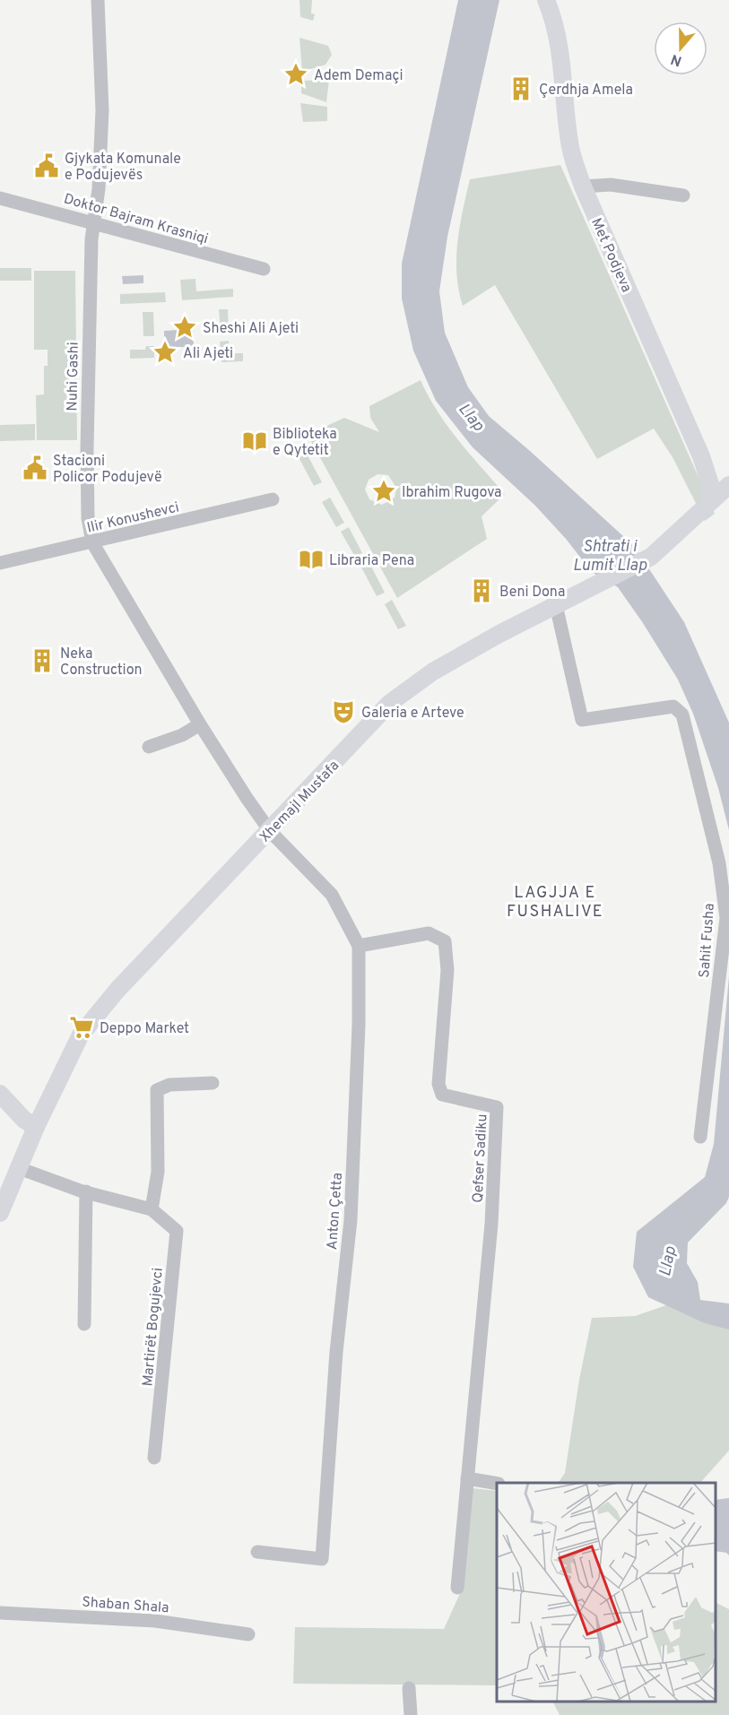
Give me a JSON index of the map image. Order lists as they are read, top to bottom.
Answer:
{
  "streets": {
    "main road": ["Met Podjeva", "Xhemajl Mustafa"],
    "street": [
      "Doktor Bajram Krasniqi",
      "Nuhi Gashi",
      "Ilir Konushevci",
      "Sahit Fusha",
      "Qefser Sadiku",
      "Anton Çetta",
      "Martirët Bogujevci",
      "Shaban Shala"
    ]
  },
  "crossings": [
    ["Doktor Bajram Krasniqi", "Nuhi Gashi"],
    ["Met Podjeva", "Xhemajl Mustafa"],
    ["Nuhi Gashi", "Ilir Konushevci"],
    ["Nuhi Gashi", "Xhemajl Mustafa"],
    ["Nuhi Gashi", "Anton Çetta"],
    ["Xhemajl Mustafa", "Sahit Fusha"],
    ["Xhemajl Mustafa", "Anton Çetta"],
    ["Xhemajl Mustafa", "Martirët Bogujevci"],
    ["Qefser Sadiku", "Anton Çetta"]
  ],
  "districts": ["LAGJJA E FUSHALIVE"],
  "water": ["Llap", "Shtrati i Lumit Llap"],
  "places": {
    "place": [
      "Adem Demaçi",
      "Sheshi Ali Ajeti",
      "Ali Ajeti",
      "Ibrahim Rugova"
    ],
    "building": ["Çerdhja Amela", "Beni Dona", "Neka Construction"],
    "public building": ["Gjykata Komunale e Podujevës", "Stacioni Policor Podujevë"],
    "library": ["Biblioteka e Qytetit", "Libraria Pena"],
    "theatre": ["Galeria e Arteve"],
    "supermarket": ["Deppo Market"]
  },
  "north": "bottom"
}
